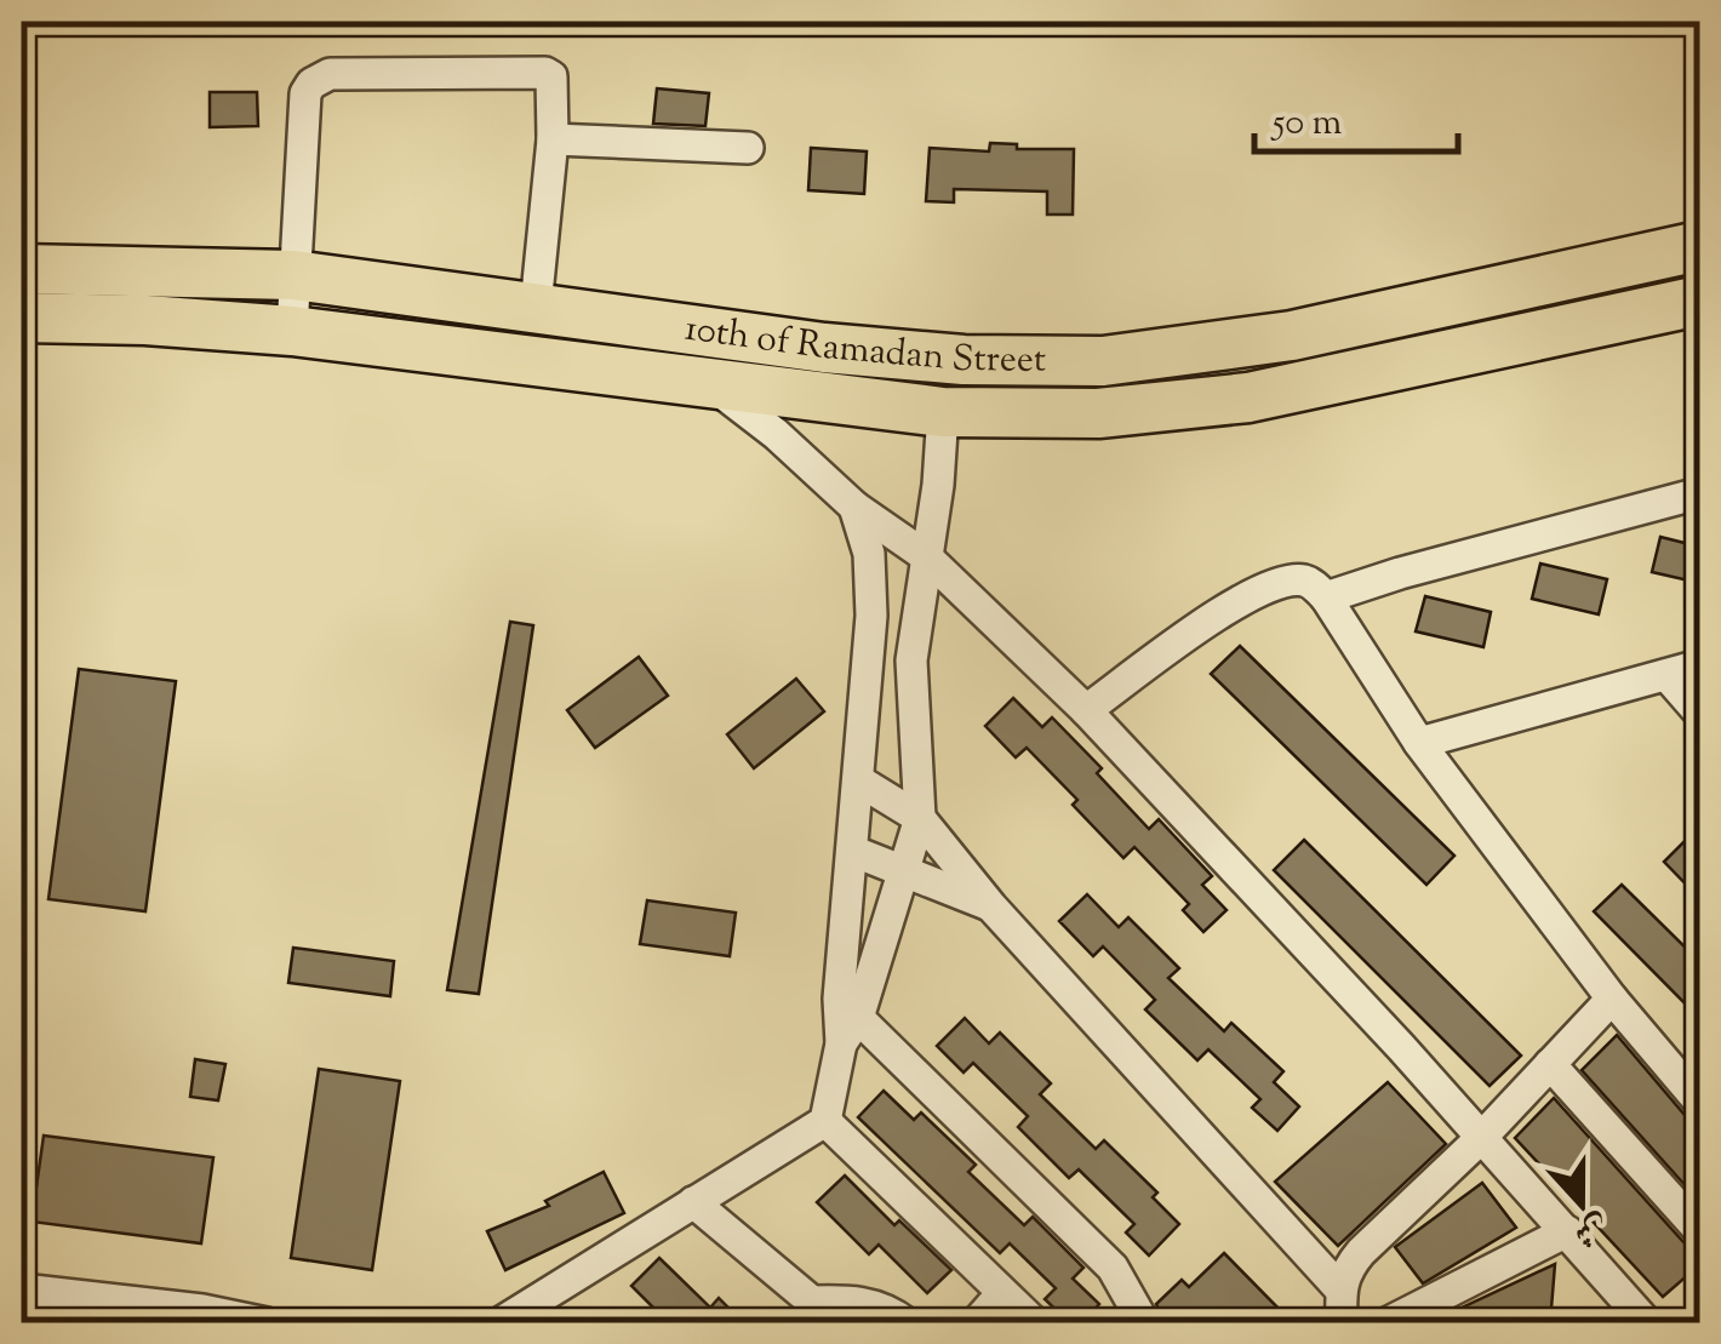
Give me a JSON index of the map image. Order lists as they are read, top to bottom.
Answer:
{
  "streets": {
    "main road": ["10th of Ramadan Street"]
  },
  "scale_bar": "50 m",
  "north": "bottom"
}
